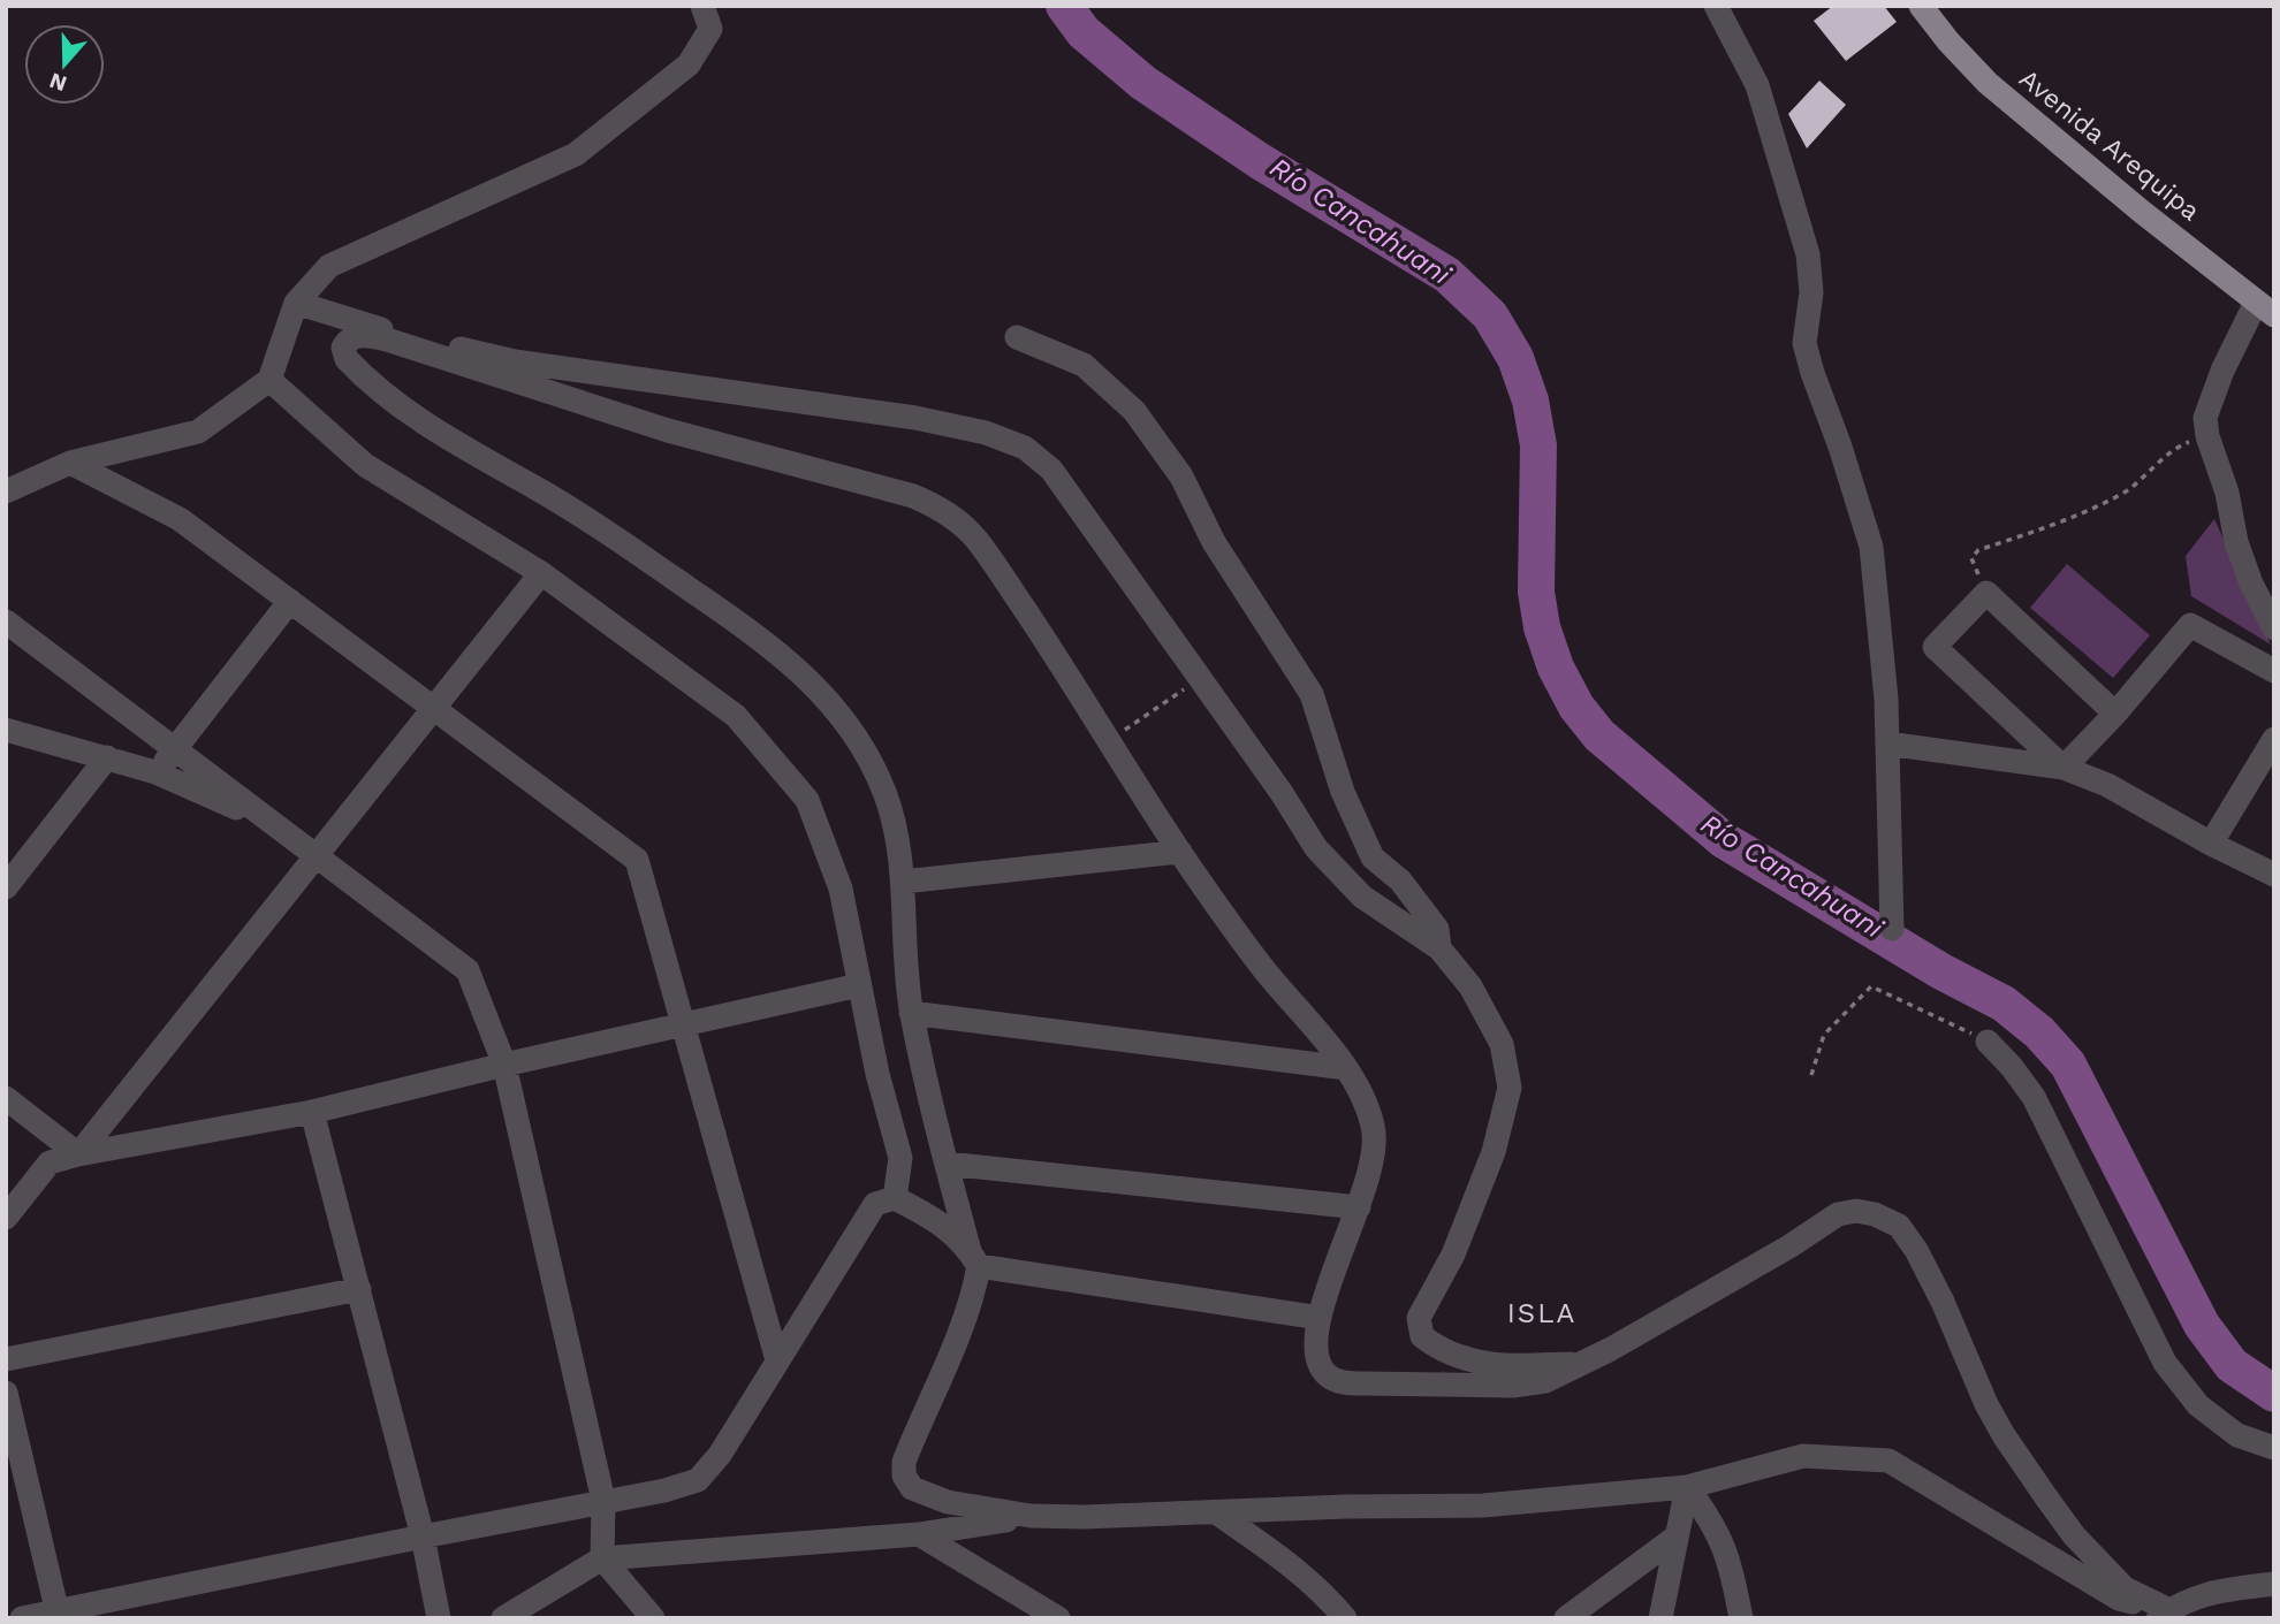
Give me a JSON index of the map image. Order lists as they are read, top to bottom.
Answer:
{
  "streets": {
    "main road": ["Avenida Arequipa"]
  },
  "districts": ["ISLA"],
  "water": ["Río Cancahuani"],
  "north": "bottom"
}
